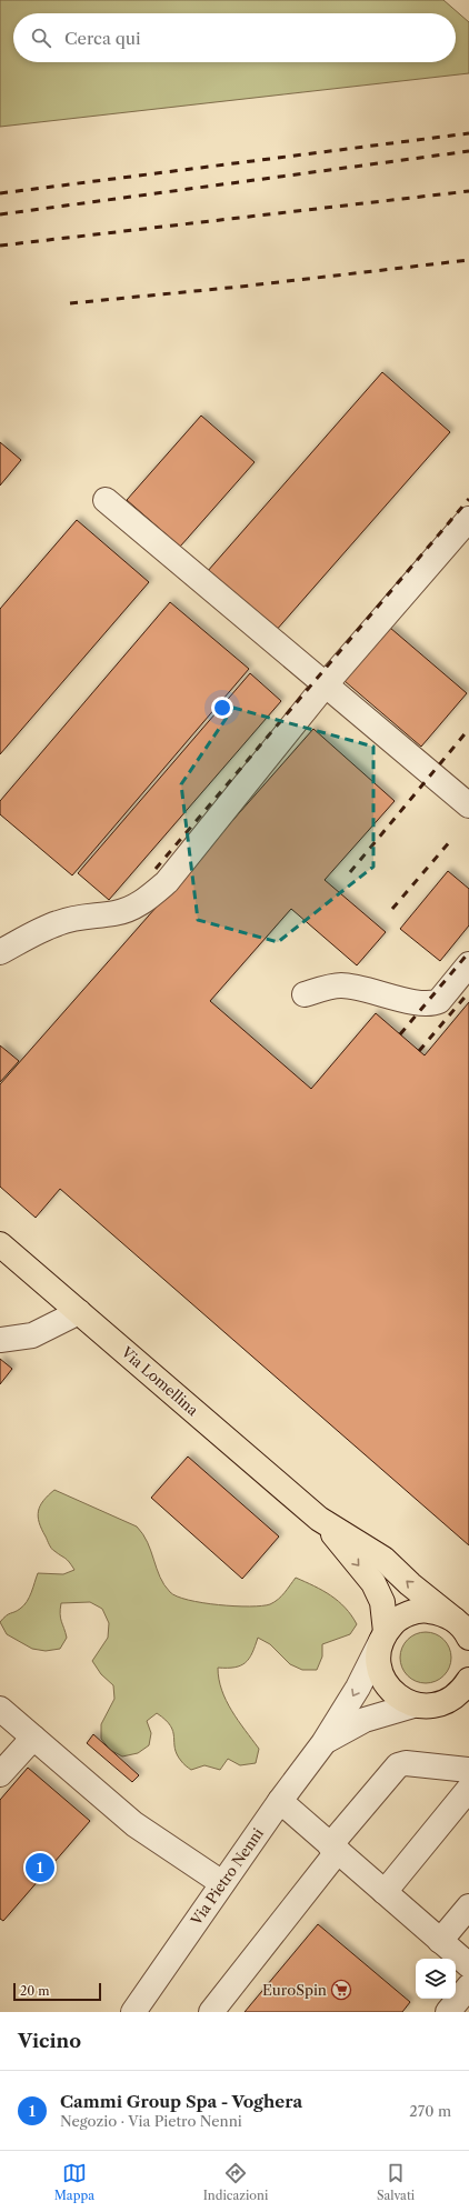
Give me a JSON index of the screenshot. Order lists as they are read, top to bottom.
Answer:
{
  "streets": {
    "main road": ["Via Lomellina"],
    "street": ["Via Pietro Nenni"]
  },
  "crossings": [
    ["Via Lomellina", "Via Pietro Nenni"]
  ],
  "places": {
    "supermarket": ["EuroSpin"]
  },
  "scale_bar": "20 m",
  "page": {
    "search": "Cerca qui",
    "pins": "1",
    "scale": "20 m",
    "heading": "Vicino",
    "list": [
      {
        "mark": "1",
        "name": "Cammi Group Spa - Voghera",
        "note": "Negozio · Via Pietro Nenni",
        "value": "270 m"
      }
    ],
    "nav": ["Mappa", "Indicazioni", "Salvati"]
  }
}
